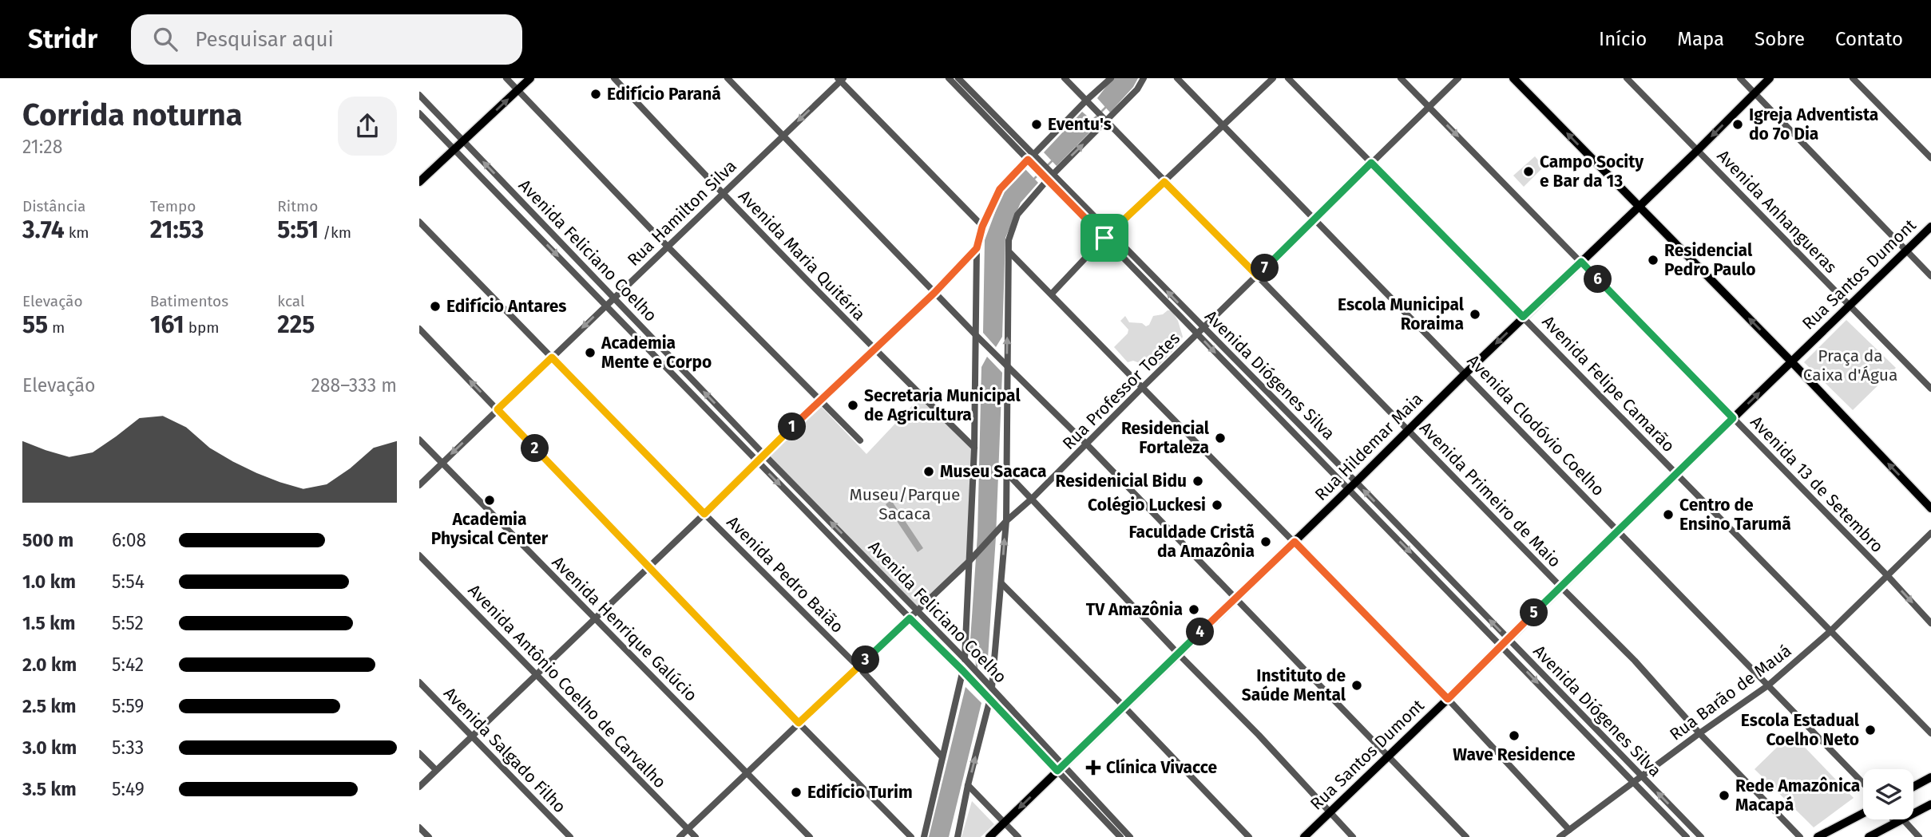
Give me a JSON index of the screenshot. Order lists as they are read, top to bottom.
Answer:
{
  "streets": {
    "main road": ["Rua Santos Dumont", "Rua Hildemar Maia"],
    "street": [
      "Avenida Anhangueras",
      "Rua Hamilton Silva",
      "Avenida Feliciano Coelho",
      "Avenida Maria Quitéria",
      "Avenida Diógenes Silva",
      "Avenida Felipe Camarão",
      "Rua Professor Tostes",
      "Avenida Clodóvio Coelho",
      "Avenida 13 de Setembro",
      "Avenida Primeiro de Maio",
      "Avenida Pedro Baião",
      "Avenida Henrique Galúcio",
      "Avenida Antônio Coelho de Carvalho",
      "Rua Barão de Mauá",
      "Avenida Salgado Filho"
    ]
  },
  "crossings": [
    ["Avenida Anhangueras", "Rua Santos Dumont"],
    ["Avenida Anhangueras", "Rua Hildemar Maia"],
    ["Rua Hamilton Silva", "Avenida Feliciano Coelho"],
    ["Rua Hamilton Silva", "Avenida Maria Quitéria"],
    ["Rua Hamilton Silva", "Avenida Pedro Baião"],
    ["Rua Hamilton Silva", "Avenida Henrique Galúcio"],
    ["Avenida Feliciano Coelho", "Rua Professor Tostes"],
    ["Avenida Feliciano Coelho", "Rua Hildemar Maia"],
    ["Rua Santos Dumont", "Avenida Diógenes Silva"],
    ["Rua Santos Dumont", "Avenida Felipe Camarão"],
    ["Rua Santos Dumont", "Avenida Clodóvio Coelho"],
    ["Rua Santos Dumont", "Avenida 13 de Setembro"],
    ["Rua Santos Dumont", "Avenida Primeiro de Maio"],
    ["Avenida Diógenes Silva", "Rua Professor Tostes"],
    ["Avenida Diógenes Silva", "Rua Hildemar Maia"],
    ["Avenida Diógenes Silva", "Rua Barão de Mauá"],
    ["Avenida Felipe Camarão", "Rua Professor Tostes"],
    ["Avenida Felipe Camarão", "Rua Hildemar Maia"],
    ["Avenida Felipe Camarão", "Rua Barão de Mauá"],
    ["Rua Professor Tostes", "Avenida Clodóvio Coelho"],
    ["Rua Professor Tostes", "Avenida 13 de Setembro"],
    ["Rua Professor Tostes", "Avenida Primeiro de Maio"],
    ["Rua Professor Tostes", "Avenida Pedro Baião"],
    ["Rua Professor Tostes", "Avenida Henrique Galúcio"],
    ["Rua Professor Tostes", "Avenida Antônio Coelho de Carvalho"],
    ["Avenida Clodóvio Coelho", "Rua Hildemar Maia"],
    ["Avenida Clodóvio Coelho", "Rua Barão de Mauá"],
    ["Rua Hildemar Maia", "Avenida 13 de Setembro"],
    ["Rua Hildemar Maia", "Avenida Primeiro de Maio"],
    ["Avenida 13 de Setembro", "Rua Barão de Mauá"],
    ["Avenida Primeiro de Maio", "Rua Barão de Mauá"]
  ],
  "one_way": ["Rua Hamilton Silva", "Avenida 13 de Setembro"],
  "parks": ["Praça da Caixa d'Água", "Museu/Parque Sacaca"],
  "places": {
    "other": [
      "Edifício Paraná",
      "Eventu's",
      "Igreja Adventista do 7o Dia",
      "Campo Socity e Bar da 13",
      "Residencial Pedro Paulo",
      "Edifício Antares",
      "Escola Municipal Roraima",
      "Academia Mente e Corpo",
      "Secretaria Municipal de Agricultura",
      "Residencial Fortaleza",
      "Museu Sacaca",
      "Residenicial Bidu",
      "Academia Physical Center",
      "Colégio Luckesi",
      "Centro de Ensino Tarumã",
      "Faculdade Cristã da Amazônia",
      "TV Amazônia",
      "Instituto de Saúde Mental",
      "Escola Estadual Coelho Neto",
      "Wave Residence",
      "Edifício Turim",
      "Rede Amazônica Macapá"
    ],
    "health": ["Clínica Vivacce"]
  },
  "page": {
    "header": "Stridr",
    "search": "Pesquisar aqui",
    "nav": [
      "Início",
      "Mapa",
      "Sobre",
      "Contato"
    ],
    "heading": ["Corrida noturna", "21:28"],
    "stats": [
      ["Distância", "3.74 km"],
      ["Tempo", "21:53"],
      ["Ritmo", "5:51 /km"],
      ["Elevação", "55 m"],
      ["Batimentos", "161 bpm"],
      ["kcal", "225"]
    ],
    "pins": [
      "7",
      "6",
      "1",
      "2",
      "5",
      "4",
      "3"
    ],
    "chart": ["Elevação", "288–333 m"],
    "list": [
      {
        "name": "500 m",
        "note": "6:08"
      },
      {
        "name": "1.0 km",
        "note": "5:54"
      },
      {
        "name": "1.5 km",
        "note": "5:52"
      },
      {
        "name": "2.0 km",
        "note": "5:42"
      },
      {
        "name": "2.5 km",
        "note": "5:59"
      },
      {
        "name": "3.0 km",
        "note": "5:33"
      },
      {
        "name": "3.5 km",
        "note": "5:49"
      }
    ]
  }
}
